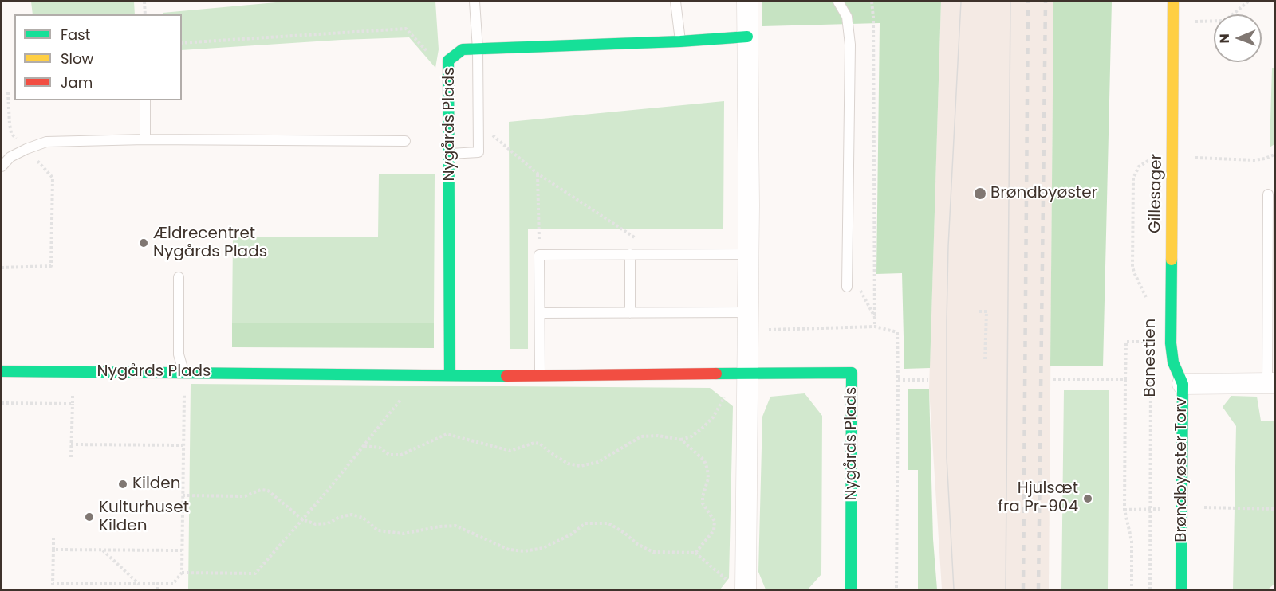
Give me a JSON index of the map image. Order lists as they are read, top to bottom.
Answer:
{
  "streets": {
    "street": ["Nygårds Plads", "Gillesager", "Brøndbyøster Torv"],
    "path": ["Banestien"]
  },
  "crossings": [
    ["Gillesager", "Banestien"],
    ["Gillesager", "Brøndbyøster Torv"]
  ],
  "places": [
    "Brøndbyøster",
    "Ældrecentret Nygårds Plads",
    "Kilden",
    "Hjulsæt fra Pr-904",
    "Kulturhuset Kilden"
  ],
  "legend": ["Fast", "Slow", "Jam"],
  "north": "left"
}
